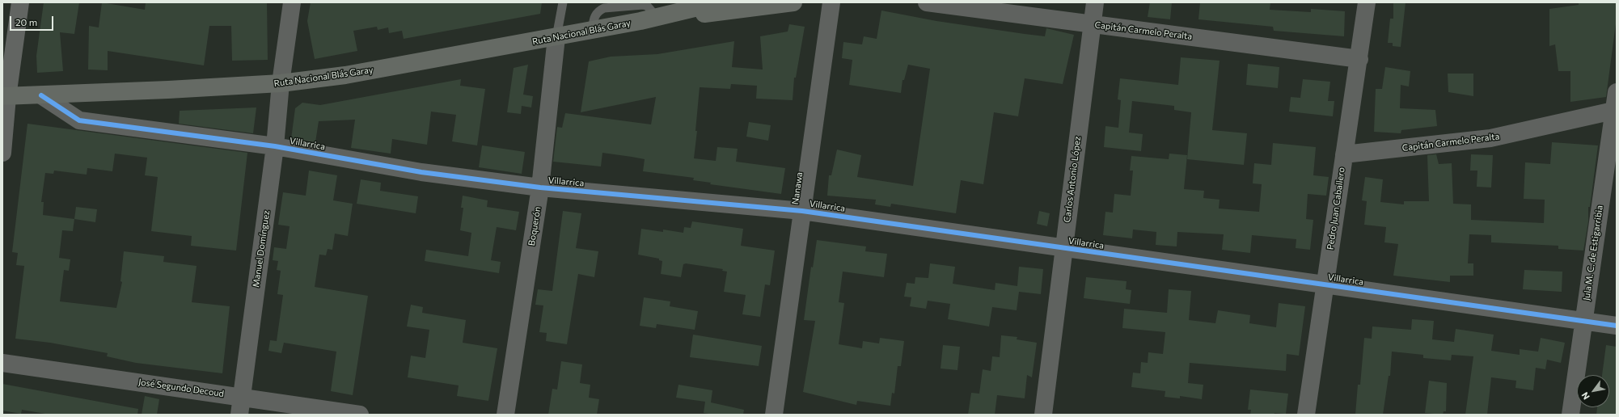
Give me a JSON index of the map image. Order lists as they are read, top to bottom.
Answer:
{
  "streets": {
    "highway": ["Ruta Nacional Blás Garay"],
    "street": [
      "Capitán Carmelo Peralta",
      "Villarrica",
      "Carlos Antonio López",
      "Nanawa",
      "Pedro Juan Caballero",
      "Boquerón",
      "Manuel Domínguez",
      "Jula M. C. de Estigarribia",
      "José Segundo Decoud"
    ]
  },
  "crossings": [
    ["Capitán Carmelo Peralta", "Carlos Antonio López"],
    ["Capitán Carmelo Peralta", "Pedro Juan Caballero"],
    ["Capitán Carmelo Peralta", "Jula M. C. de Estigarribia"],
    ["Ruta Nacional Blás Garay", "Villarrica"],
    ["Ruta Nacional Blás Garay", "Boquerón"],
    ["Ruta Nacional Blás Garay", "Manuel Domínguez"],
    ["Villarrica", "Carlos Antonio López"],
    ["Villarrica", "Nanawa"],
    ["Villarrica", "Pedro Juan Caballero"],
    ["Villarrica", "Boquerón"],
    ["Villarrica", "Manuel Domínguez"],
    ["Villarrica", "Jula M. C. de Estigarribia"],
    ["Manuel Domínguez", "José Segundo Decoud"]
  ],
  "scale_bar": "20 m",
  "north": "bottom left"
}
